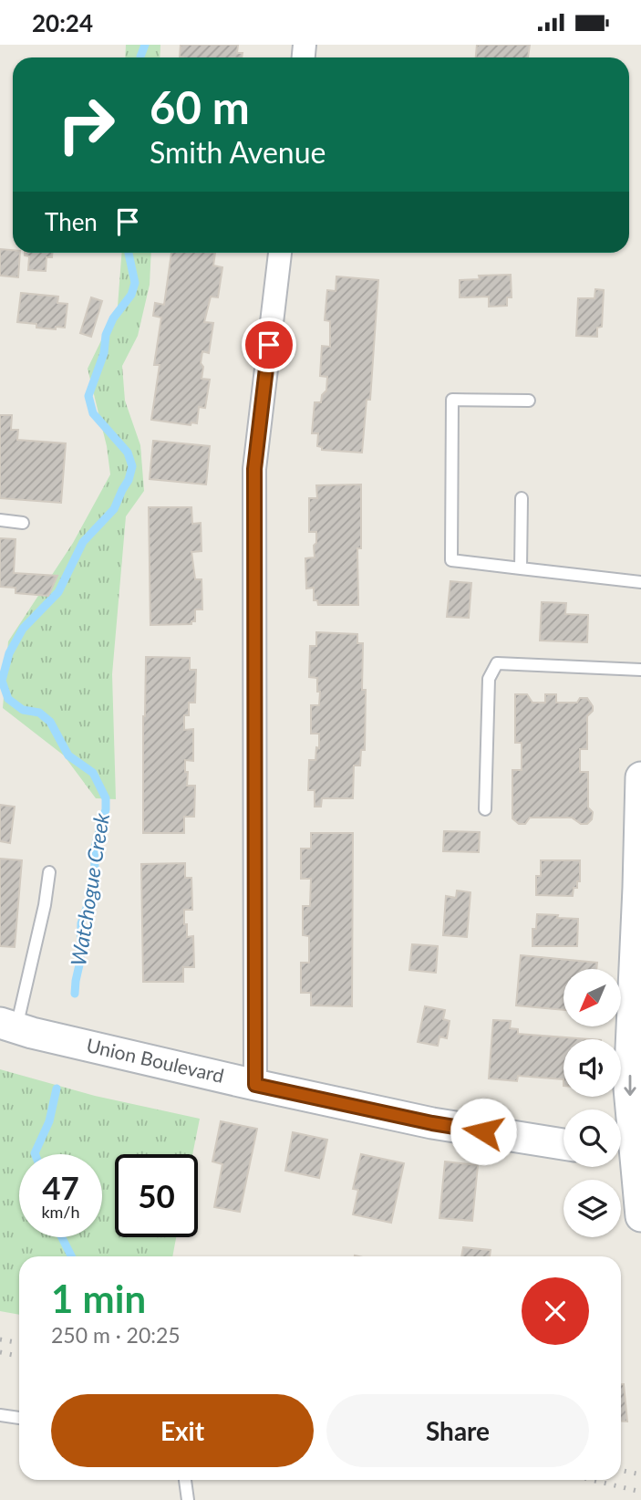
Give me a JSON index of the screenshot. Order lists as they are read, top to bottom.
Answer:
{
  "streets": {
    "main road": ["Union Boulevard"]
  },
  "water": ["Watchogue Creek"],
  "north": "bottom left",
  "page": {
    "status": "20:24",
    "turn": ["60 m", "Smith Avenue"],
    "then": "Then",
    "speed": "47 km/h",
    "limit": "50",
    "heading": ["1 min", "250 m · 20:25"],
    "buttons": ["Exit", "Share"]
  }
}
